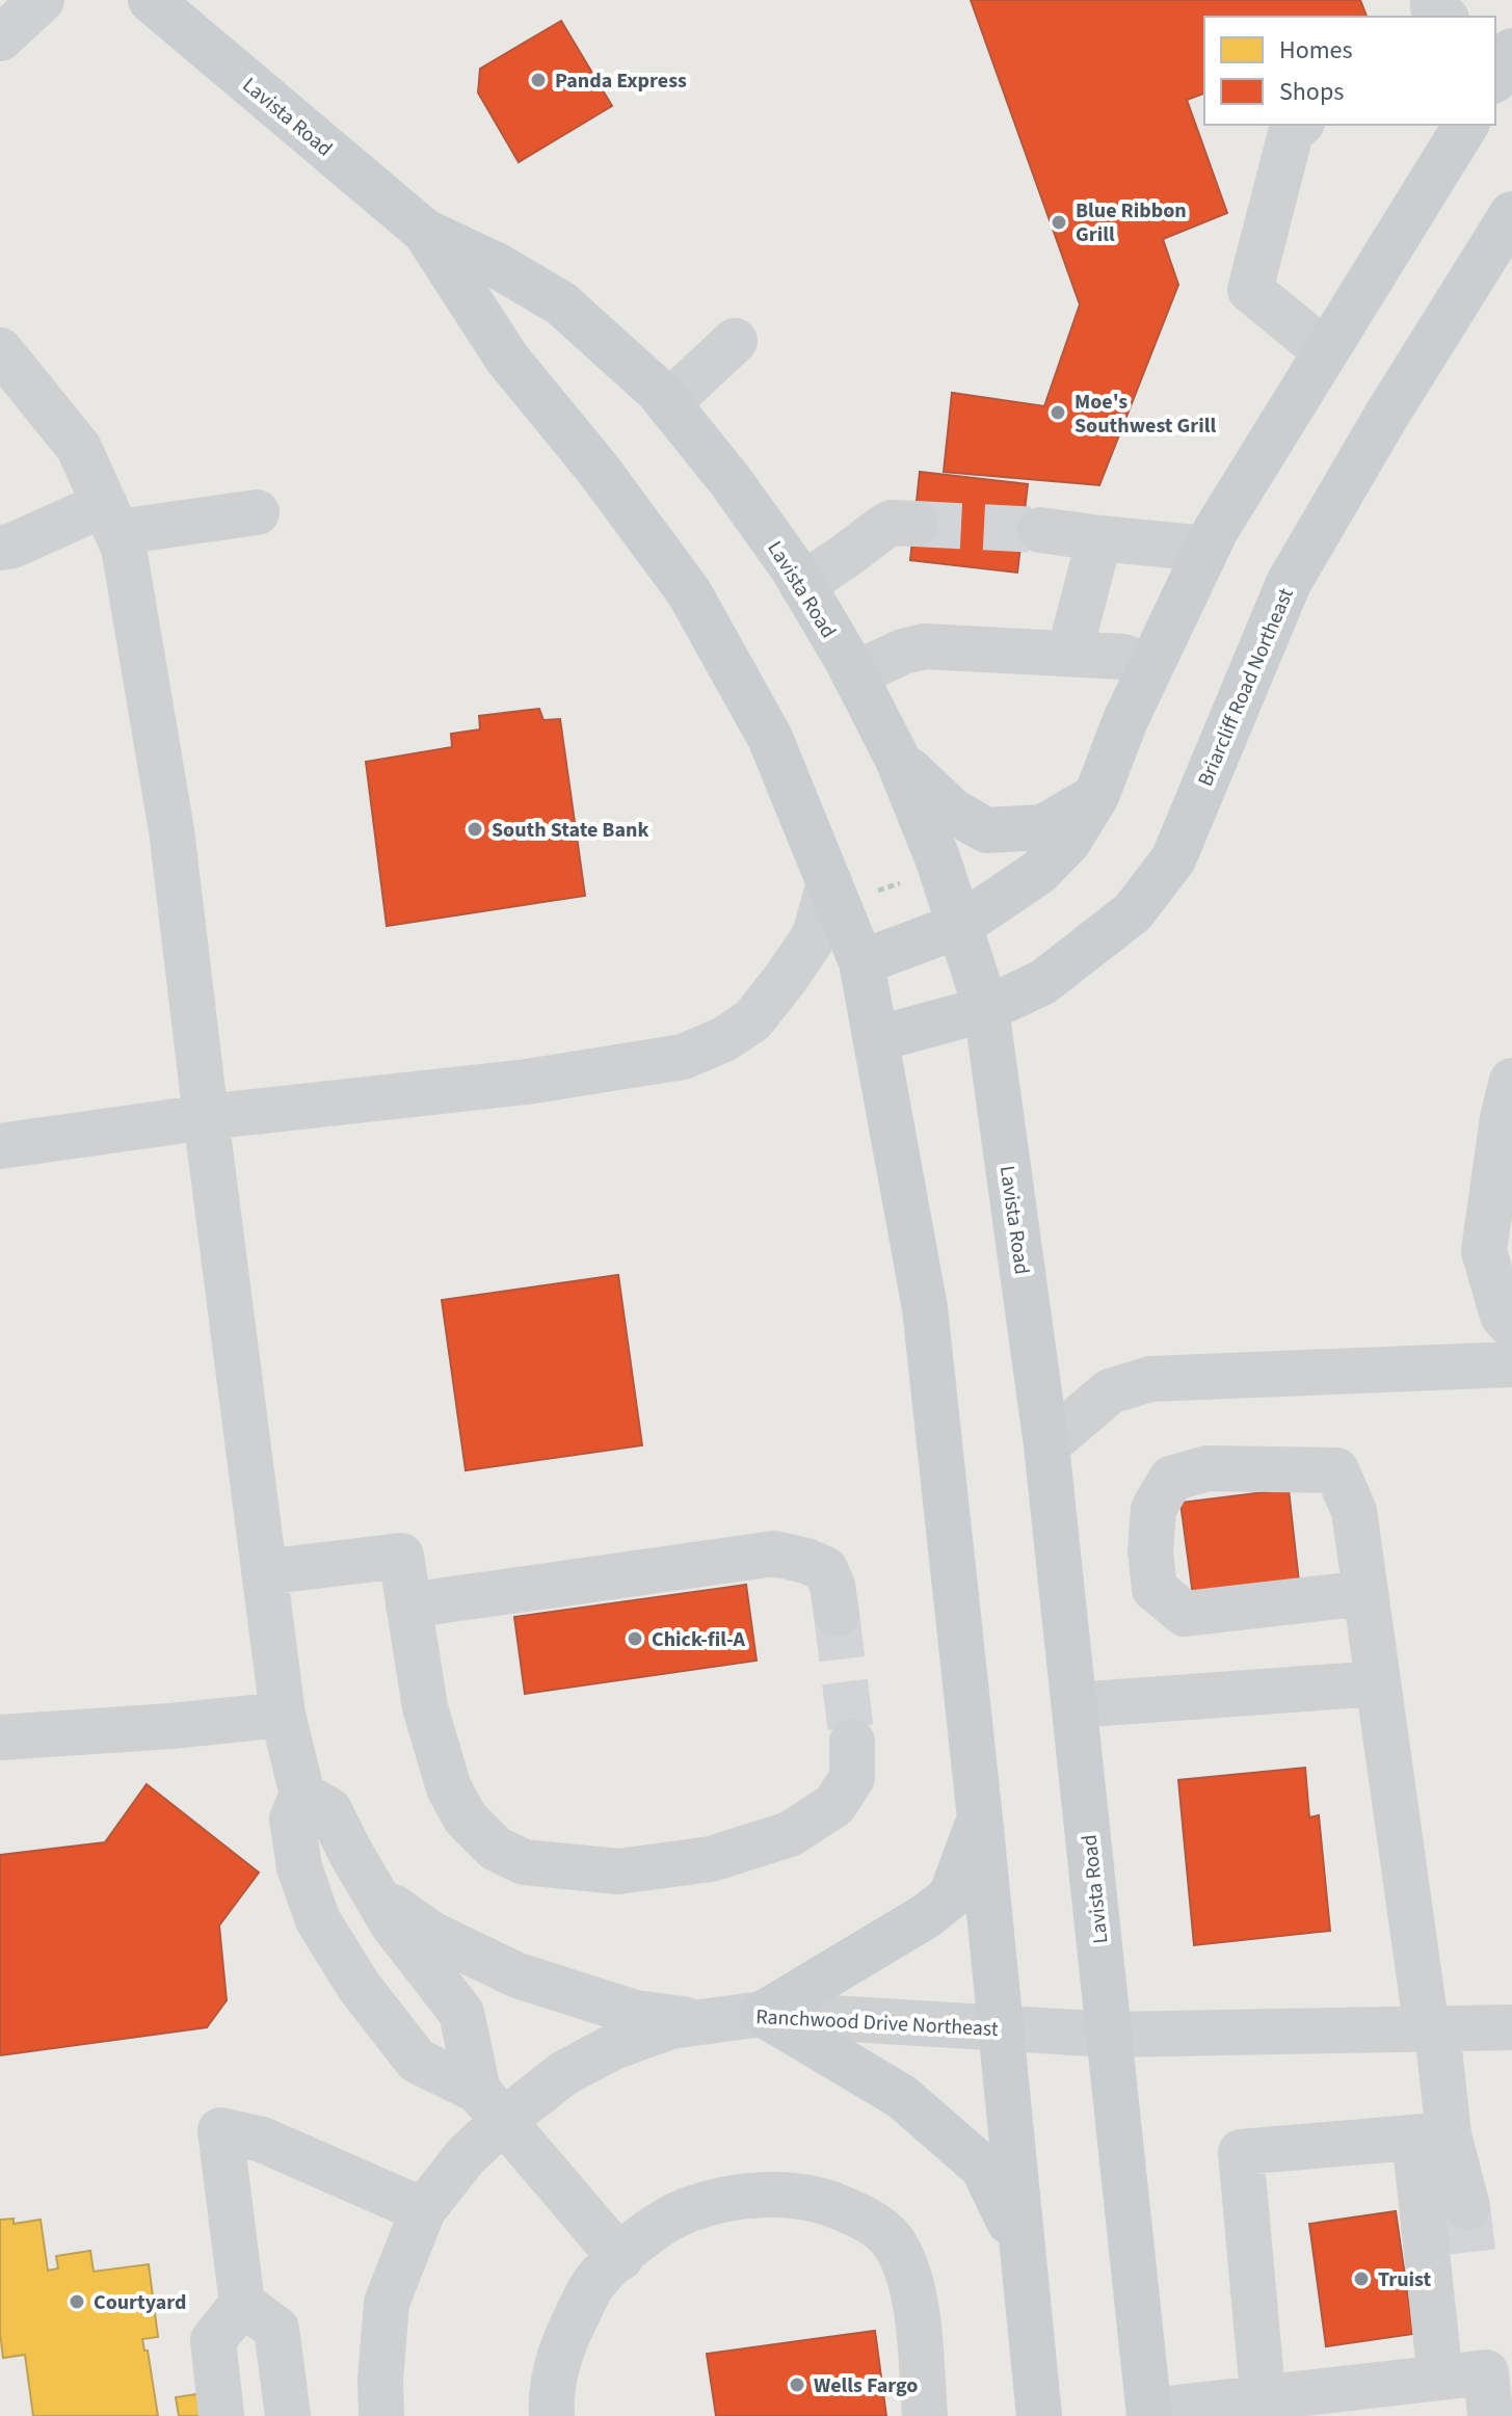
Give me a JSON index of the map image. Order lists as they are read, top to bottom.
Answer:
{
  "streets": {
    "main road": ["Lavista Road", "Briarcliff Road Northeast"],
    "street": ["Ranchwood Drive Northeast"]
  },
  "crossings": [
    ["Lavista Road", "Briarcliff Road Northeast"],
    ["Lavista Road", "Ranchwood Drive Northeast"]
  ],
  "places": [
    "Panda Express",
    "Blue Ribbon Grill",
    "Moe's Southwest Grill",
    "South State Bank",
    "Chick-fil-A",
    "Truist",
    "Courtyard",
    "Wells Fargo"
  ],
  "legend": ["Homes", "Shops"]
}
